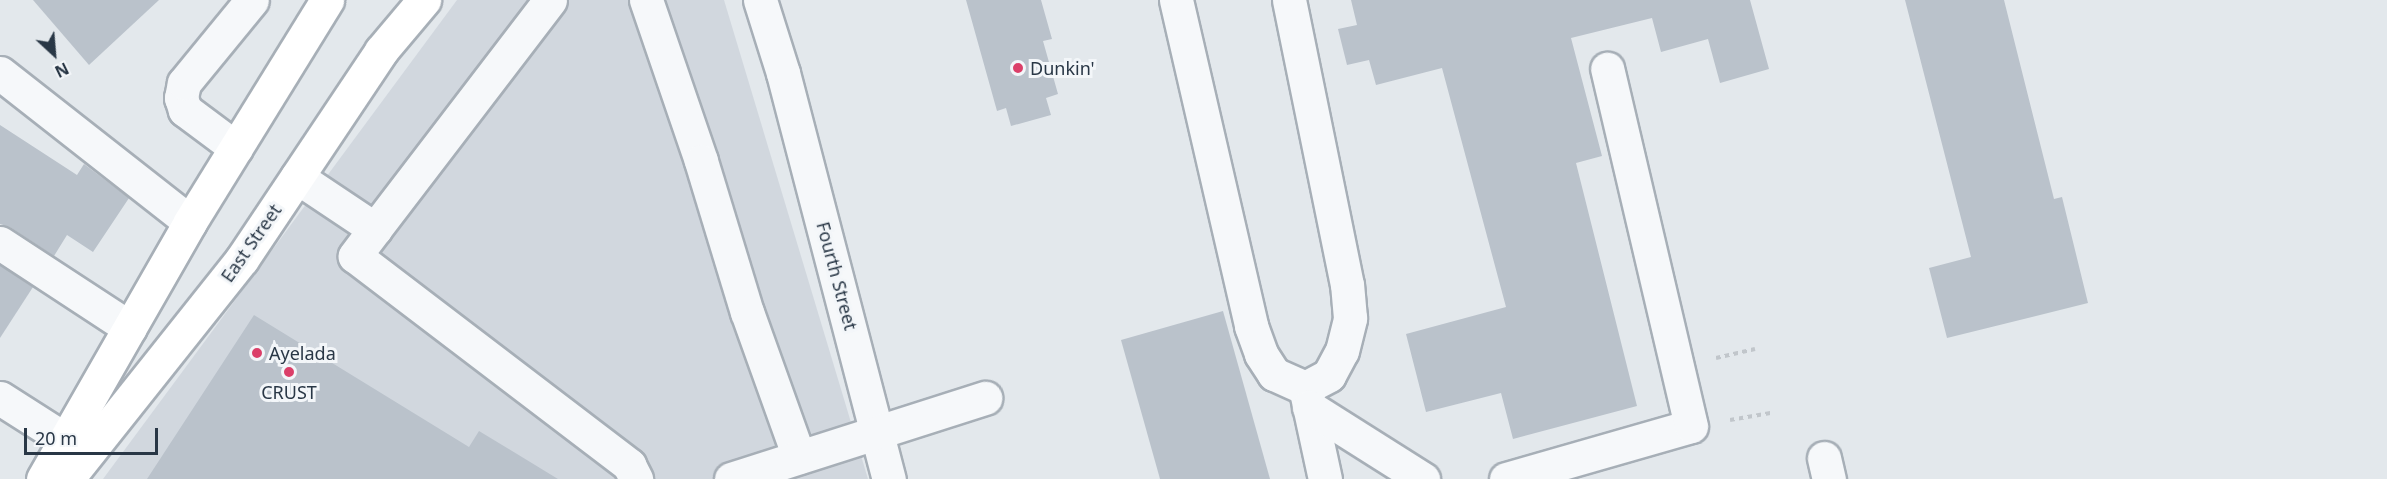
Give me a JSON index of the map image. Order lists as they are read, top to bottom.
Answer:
{
  "streets": {
    "highway": ["East Street"],
    "street": ["Fourth Street"]
  },
  "places": ["Dunkin'", "Ayelada", "CRUST"],
  "scale_bar": "20 m",
  "north": "bottom right"
}
